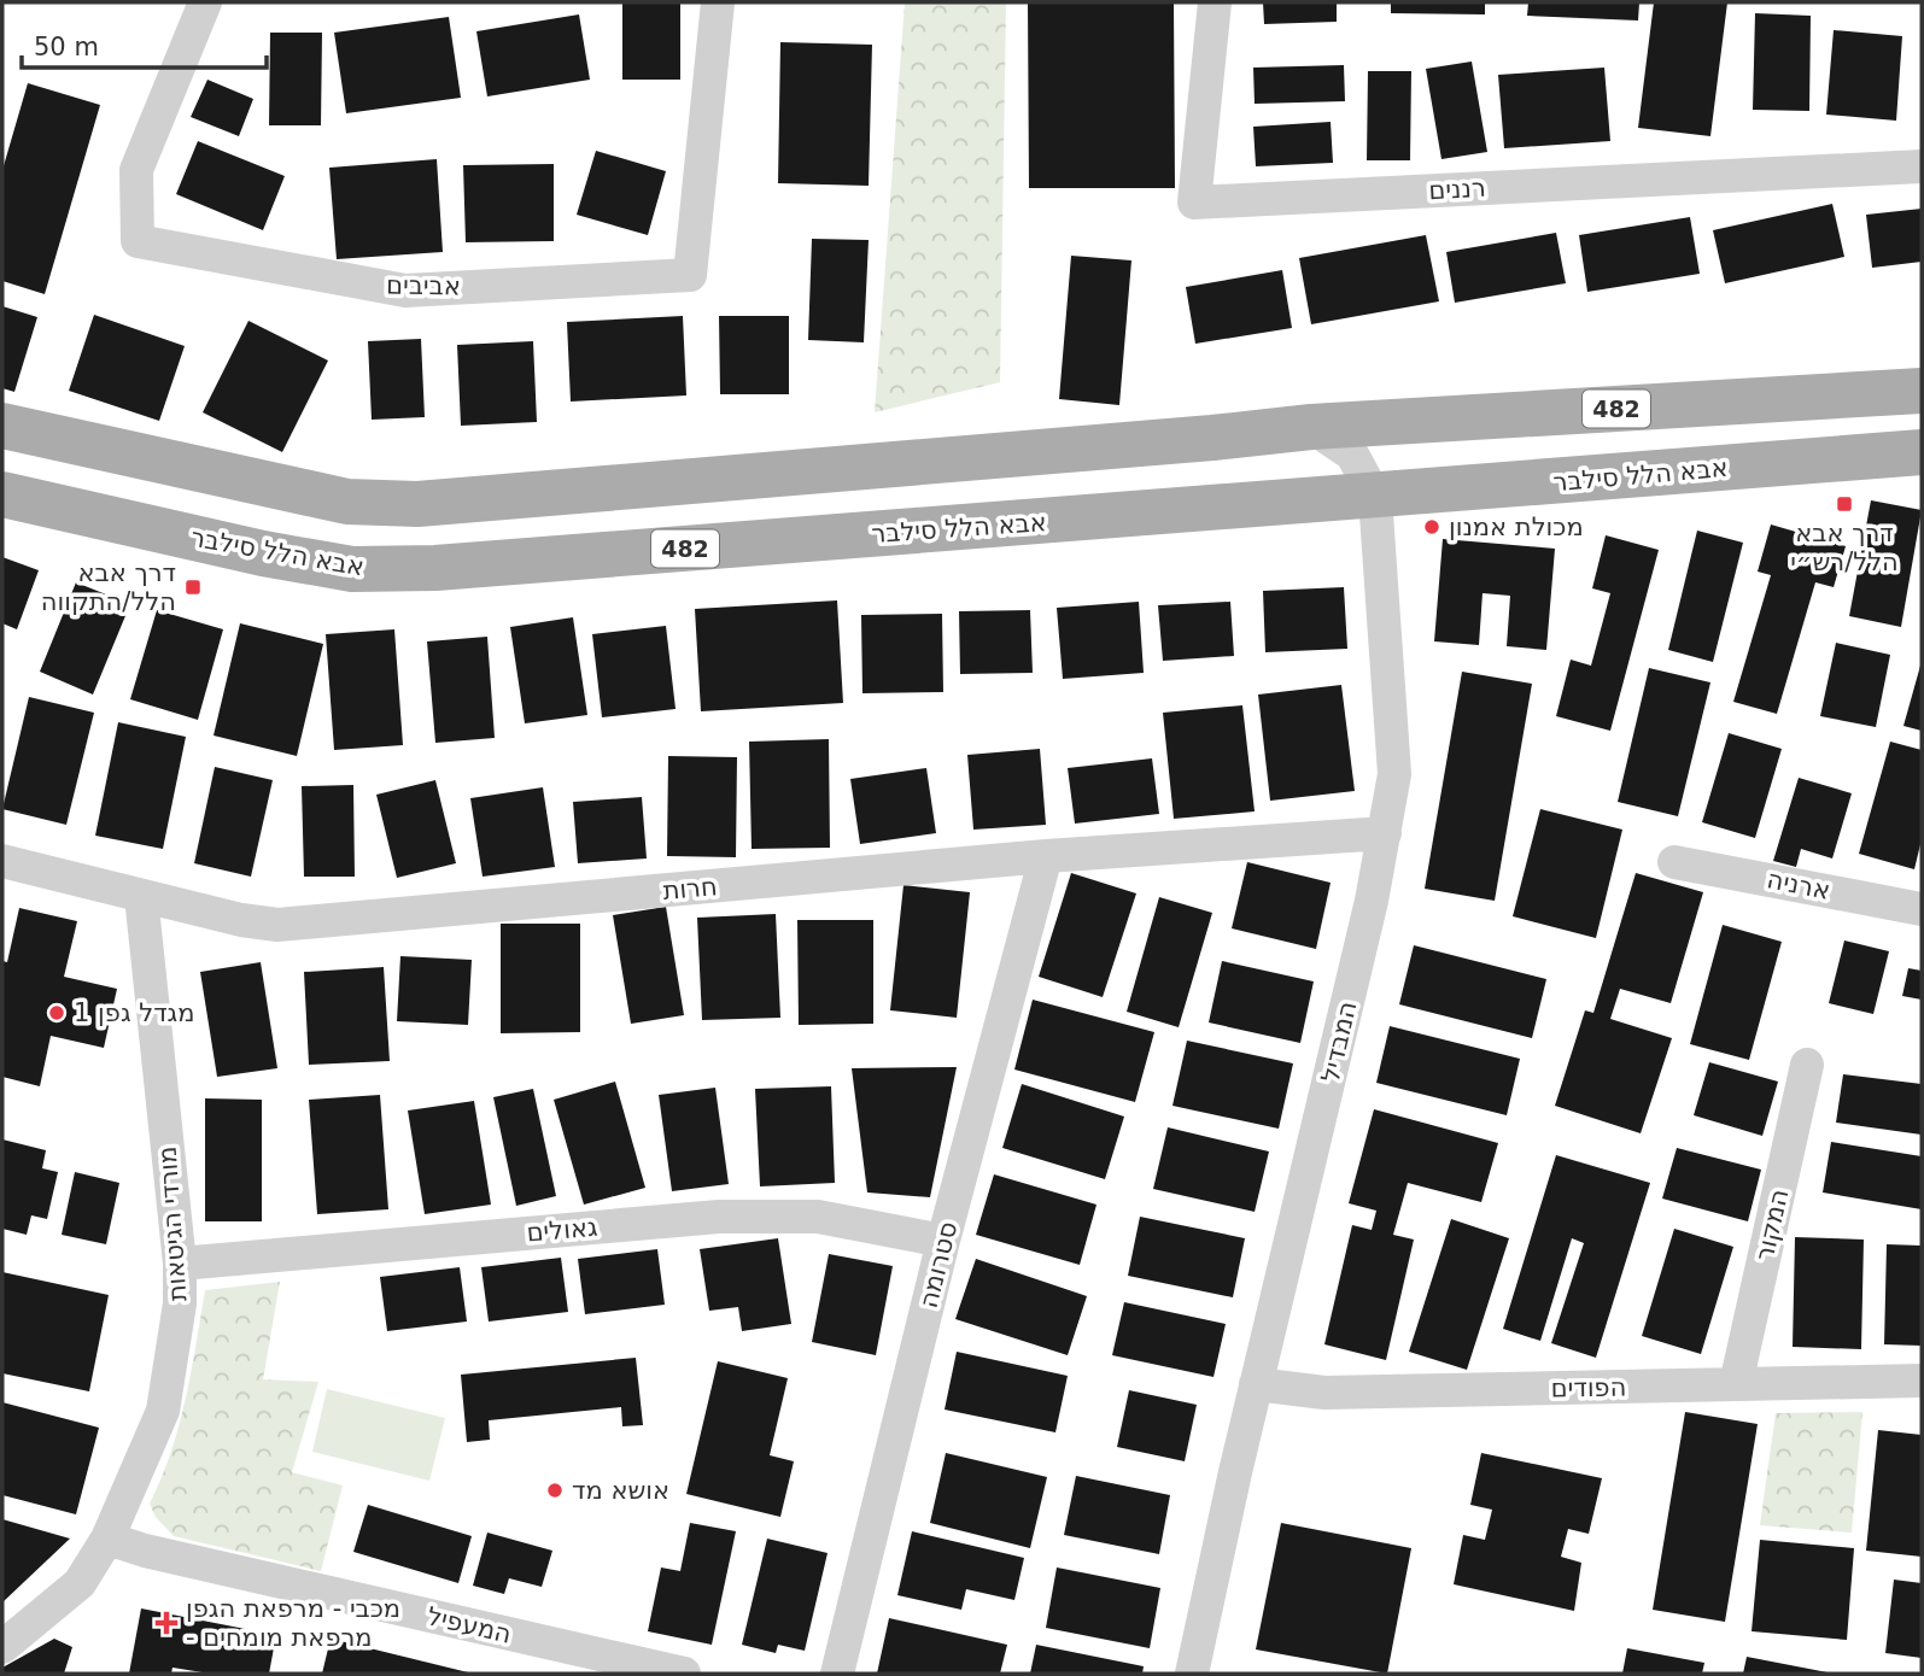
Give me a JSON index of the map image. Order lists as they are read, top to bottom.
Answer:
{
  "streets": {
    "main road": ["482", "אבא הלל סילבר"],
    "street": [
      "רננים",
      "אביבים",
      "ארניה",
      "חרות",
      "המבדיל",
      "מורדי הגיטאות",
      "המקור",
      "גאולים",
      "סטרומה",
      "הפודים",
      "המעפיל"
    ]
  },
  "crossings": [
    ["482", "המבדיל"],
    ["אבא הלל סילבר", "המבדיל"],
    ["חרות", "המבדיל"],
    ["חרות", "מורדי הגיטאות"],
    ["חרות", "סטרומה"],
    ["המבדיל", "הפודים"],
    ["מורדי הגיטאות", "גאולים"],
    ["מורדי הגיטאות", "המעפיל"],
    ["המקור", "הפודים"],
    ["גאולים", "סטרומה"]
  ],
  "places": {
    "transit": ["דרך אבא הלל/רש״י", "דרך אבא הלל/התקווה"],
    "other": ["מכולת אמנון", "מגדל גפן 1", "אושא מד"],
    "health": ["מכבי - מרפאת הגפן - מרפאת מומחים"]
  },
  "scale_bar": "50 m"
}
